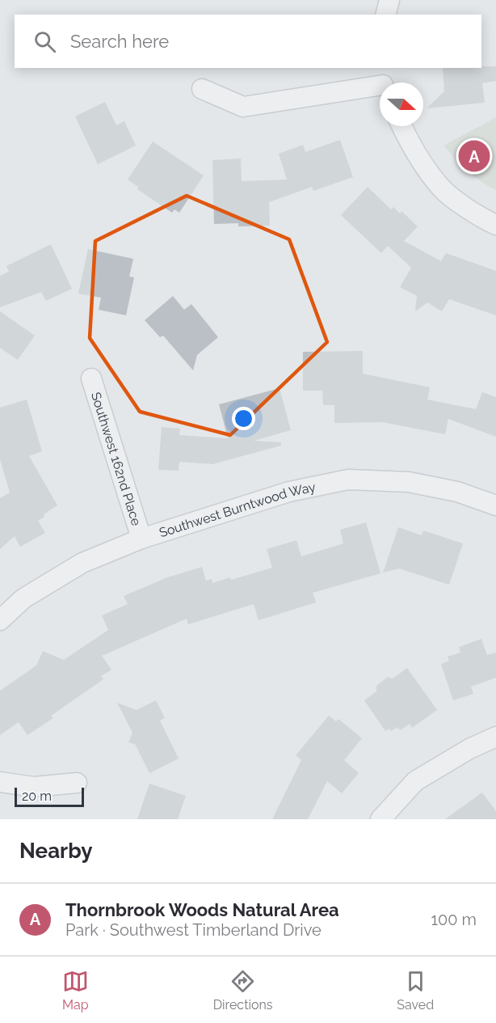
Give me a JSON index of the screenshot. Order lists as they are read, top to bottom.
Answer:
{
  "streets": {
    "street": ["Southwest 162nd Place", "Southwest Burntwood Way"]
  },
  "crossings": [
    ["Southwest 162nd Place", "Southwest Burntwood Way"]
  ],
  "scale_bar": "20 m",
  "north": "right",
  "page": {
    "search": "Search here",
    "pins": "A",
    "scale": "20 m",
    "heading": "Nearby",
    "list": [
      {
        "mark": "A",
        "name": "Thornbrook Woods Natural Area",
        "note": "Park · Southwest Timberland Drive",
        "value": "100 m"
      }
    ],
    "nav": ["Map", "Directions", "Saved"]
  }
}
